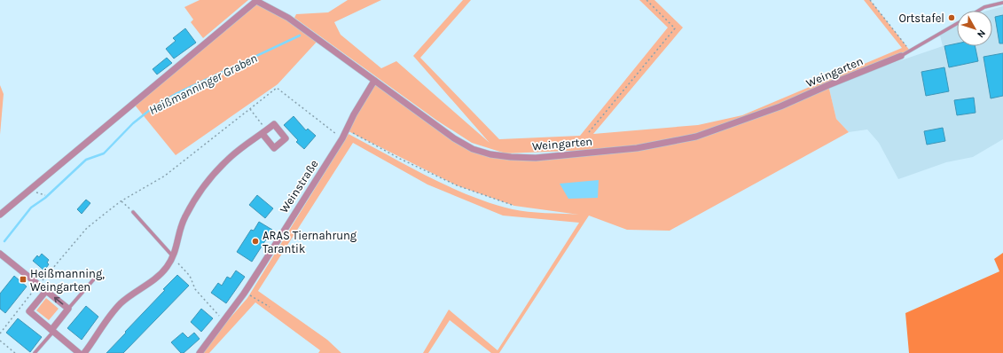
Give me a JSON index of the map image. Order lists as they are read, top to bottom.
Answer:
{
  "streets": {
    "street": ["Weingarten", "Weinstraße"]
  },
  "crossings": [
    ["Weingarten", "Weinstraße"]
  ],
  "water": ["Heißmanninger Graben"],
  "places": {
    "other": ["Ortstafel", "ARAS Tiernahrung Tarantik"],
    "transit": ["Heißmanning, Weingarten"]
  },
  "north": "bottom right"
}
